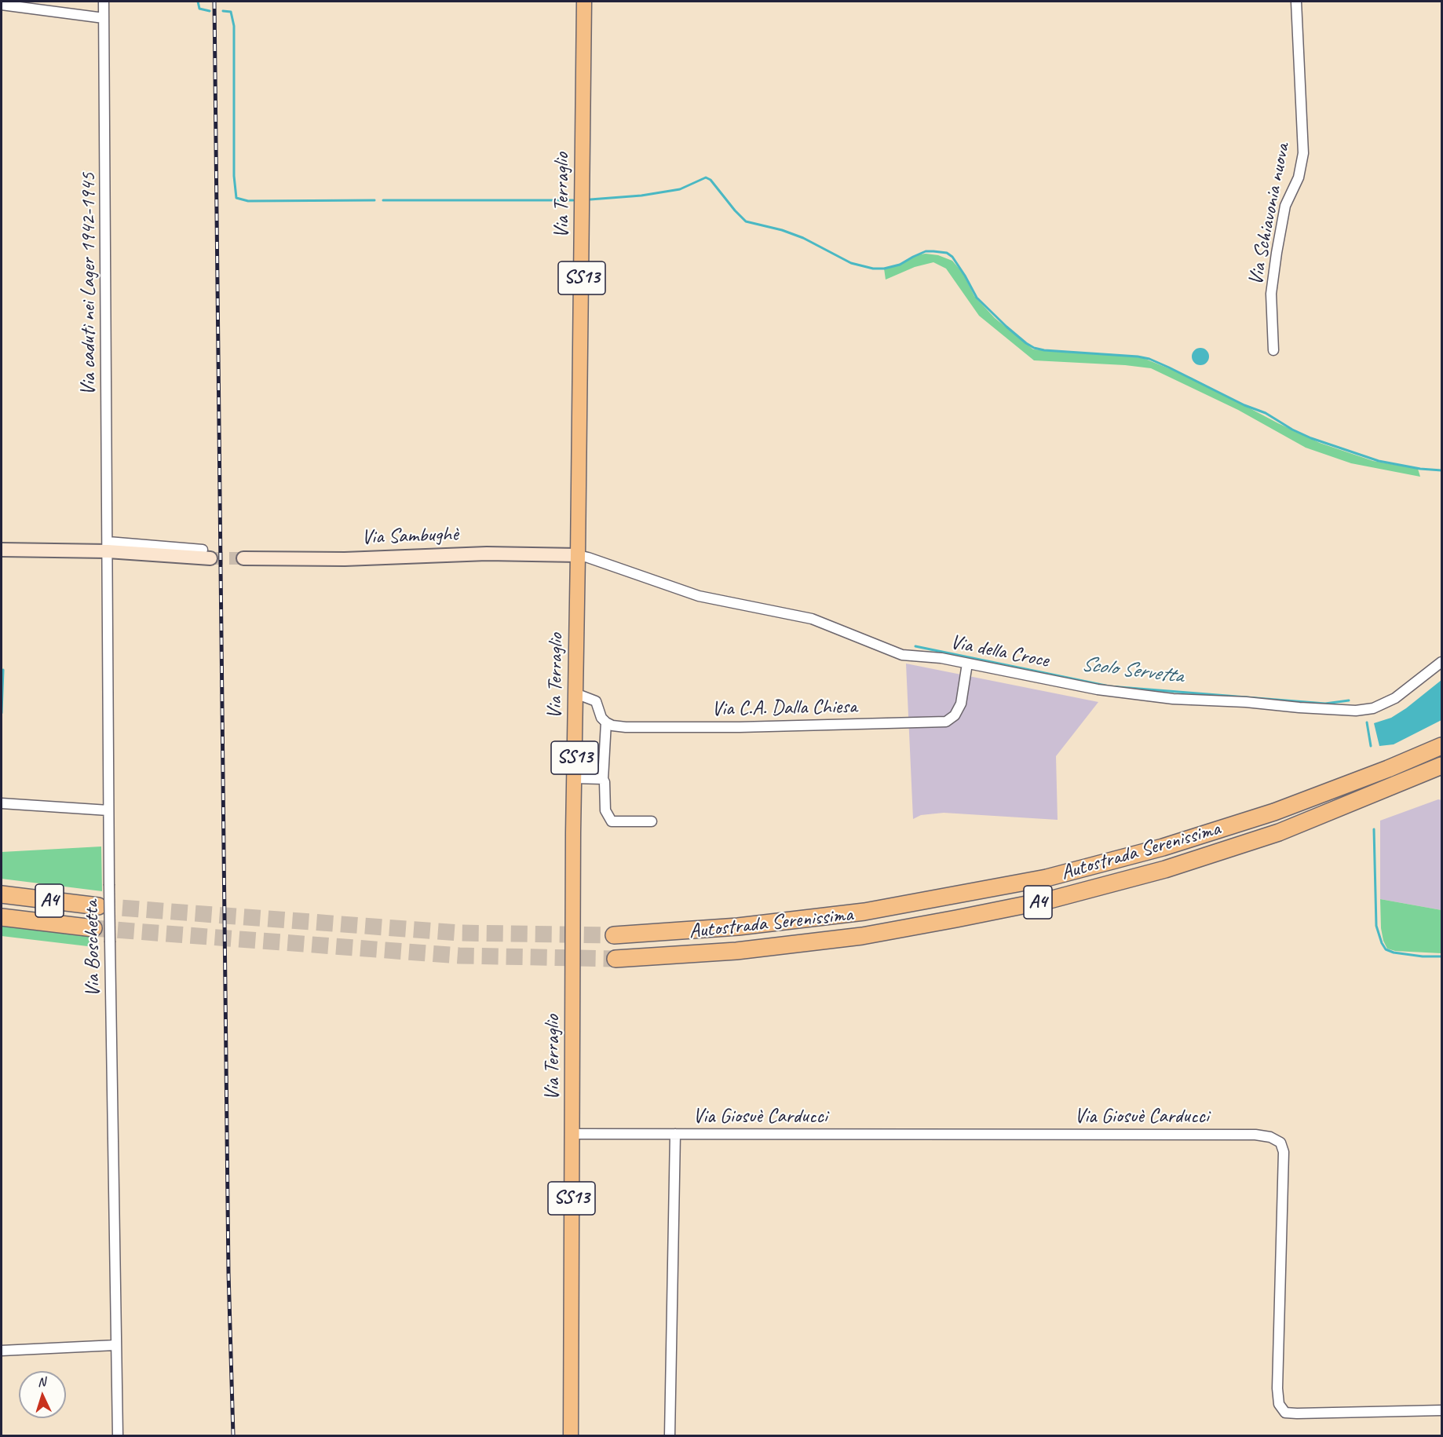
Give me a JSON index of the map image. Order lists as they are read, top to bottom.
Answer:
{
  "streets": {
    "highway": ["Autostrada Serenissima", "A4"],
    "main road": ["Via Terraglio", "SS13"],
    "street": [
      "Via Schiavonia nuova",
      "Via caduti nei Lager 1942-1945",
      "Via Sambughè",
      "Via della Croce",
      "Via C.A. Dalla Chiesa",
      "Via Boschetta",
      "Via Giosuè Carducci"
    ]
  },
  "crossings": [
    ["Via Terraglio", "Via Sambughè"],
    ["Via Terraglio", "Via della Croce"],
    ["Via Terraglio", "Via Giosuè Carducci"],
    ["Via caduti nei Lager 1942-1945", "Via Boschetta"],
    ["Via Sambughè", "Via della Croce"],
    ["Via della Croce", "Via C.A. Dalla Chiesa"]
  ],
  "water": ["Scolo Servetta"],
  "north": "top"
}
